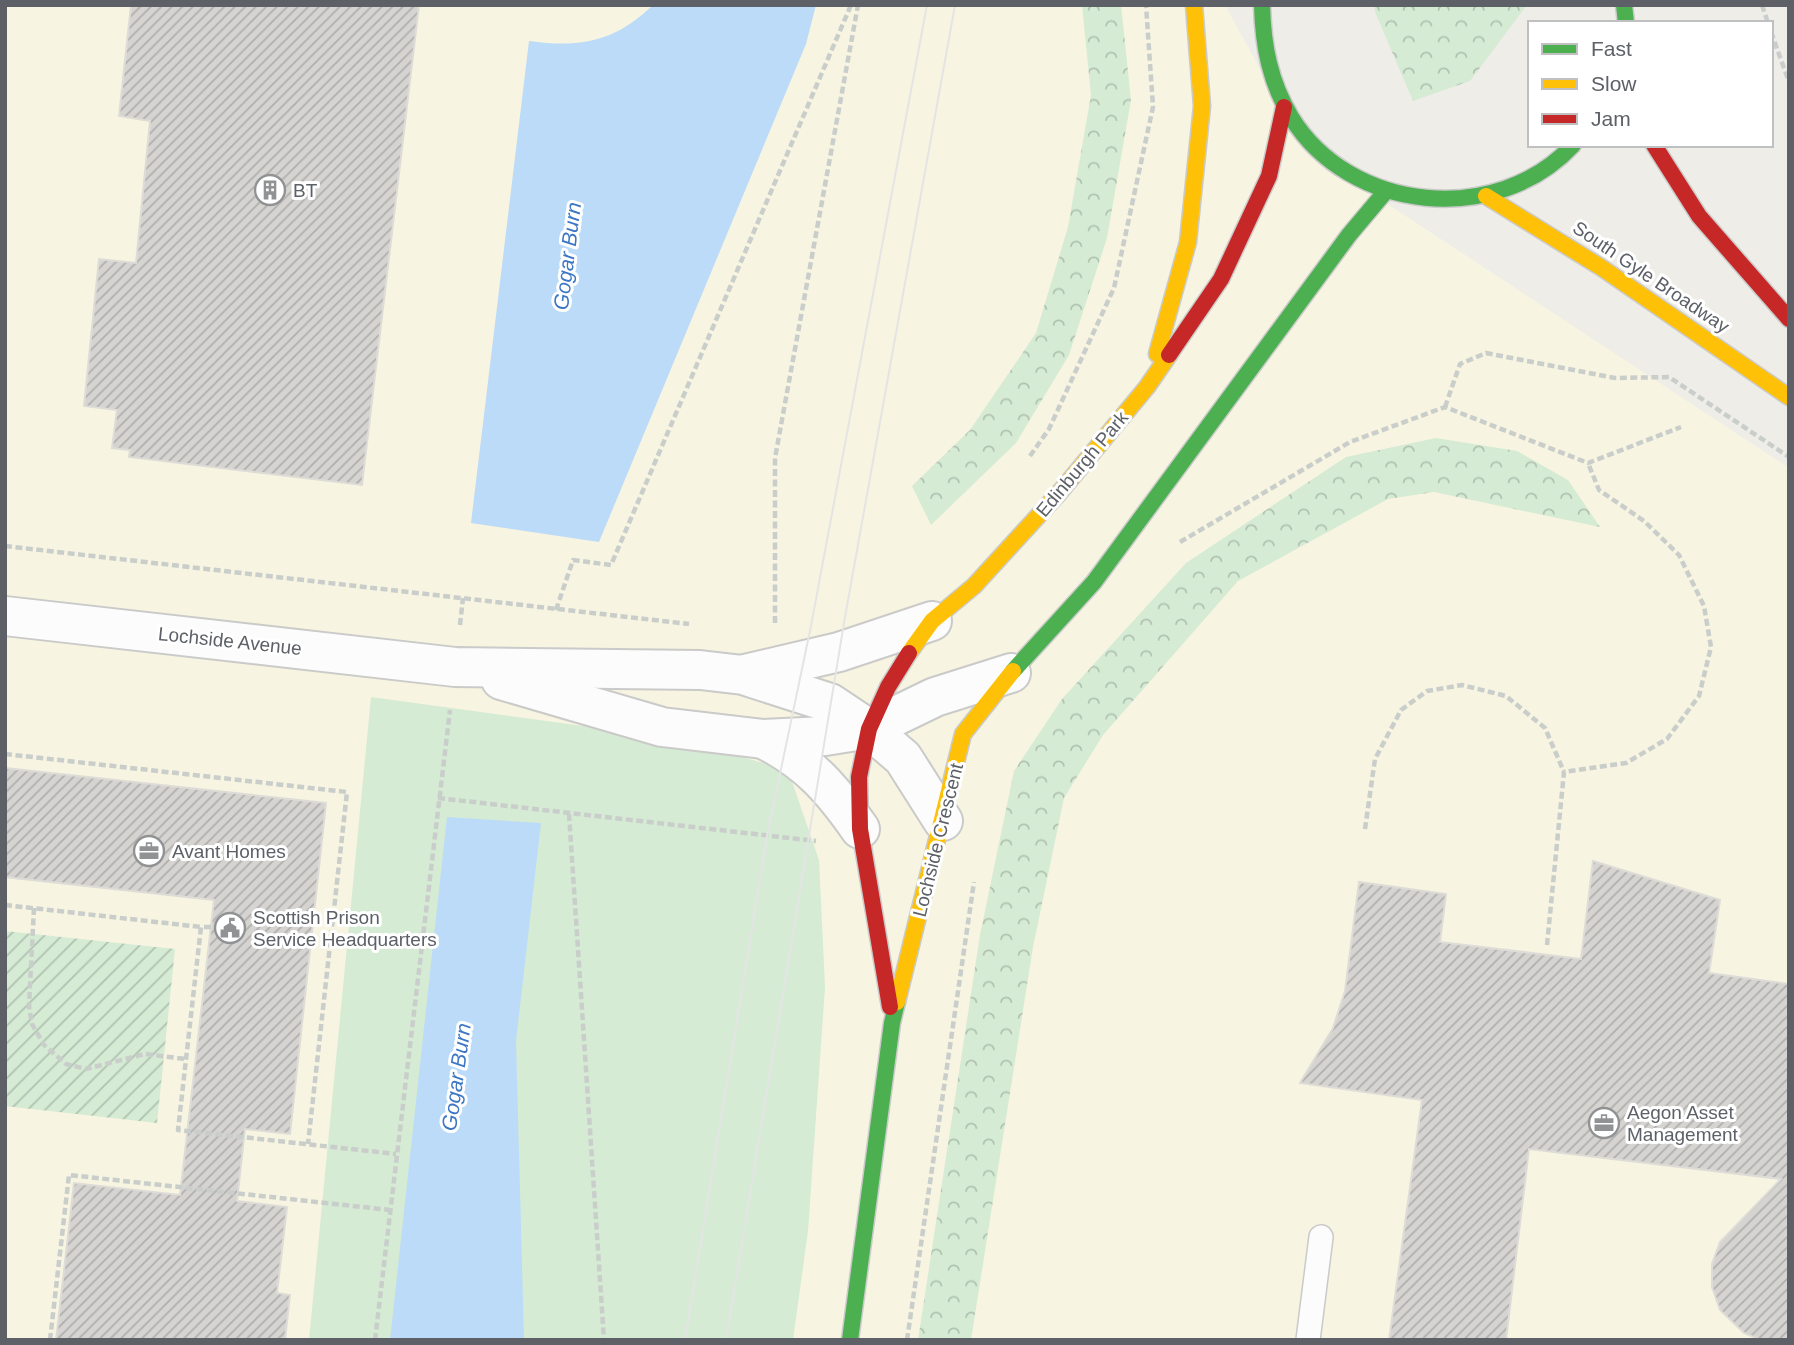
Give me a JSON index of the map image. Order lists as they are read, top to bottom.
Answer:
{
  "streets": {
    "street": [
      "South Gyle Broadway",
      "Edinburgh Park",
      "Lochside Avenue",
      "Lochside Crescent"
    ]
  },
  "crossings": [
    ["Edinburgh Park", "Lochside Avenue"],
    ["Edinburgh Park", "Lochside Crescent"],
    ["Lochside Avenue", "Lochside Crescent"]
  ],
  "water": ["Gogar Burn"],
  "places": {
    "building": ["BT"],
    "office": ["Avant Homes", "Aegon Asset Management"],
    "public building": ["Scottish Prison Service Headquarters"]
  },
  "legend": ["Fast", "Slow", "Jam"]
}
